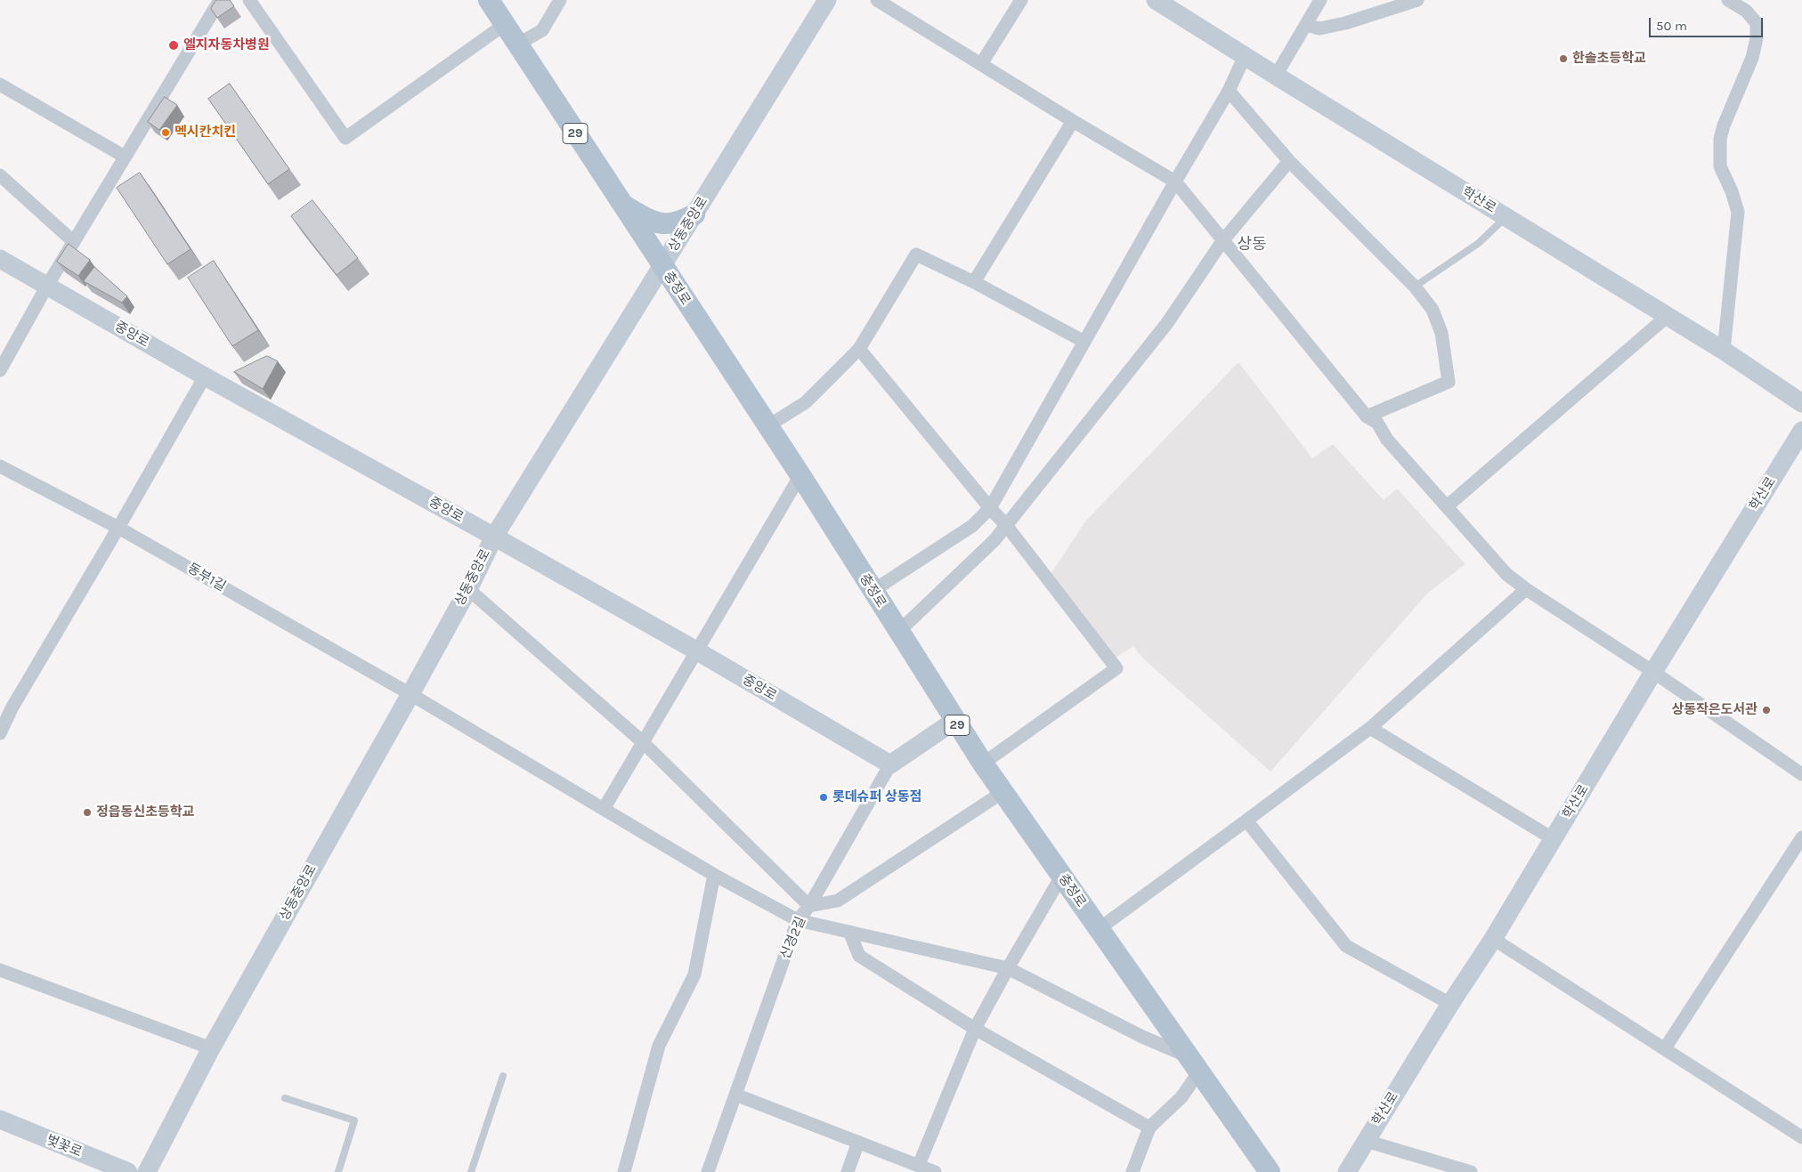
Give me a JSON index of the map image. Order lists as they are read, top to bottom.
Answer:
{
  "streets": {
    "main road": ["29", "충정로"],
    "street": [
      "학산로",
      "상동중앙로",
      "중앙로",
      "동부1길",
      "신경2길",
      "벚꽃로"
    ]
  },
  "crossings": [
    ["상동중앙로", "충정로"],
    ["상동중앙로", "중앙로"],
    ["상동중앙로", "동부1길"],
    ["충정로", "동부1길"],
    ["충정로", "신경2길"],
    ["중앙로", "신경2길"],
    ["동부1길", "신경2길"]
  ],
  "districts": ["상동"],
  "places": [
    "엘지자동차병원",
    "한솔초등학교",
    "멕시칸치킨",
    "상동작은도서관",
    "롯데슈퍼 상동점",
    "정읍동신초등학교"
  ],
  "scale_bar": "50 m"
}
